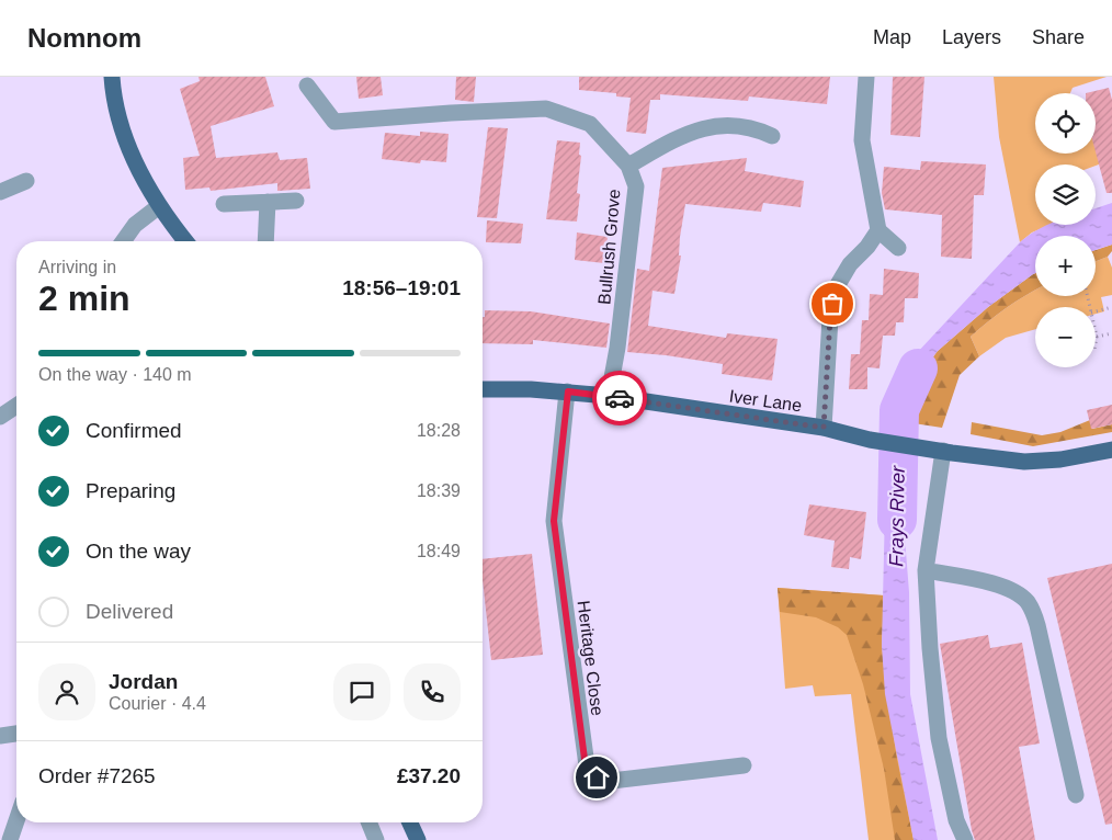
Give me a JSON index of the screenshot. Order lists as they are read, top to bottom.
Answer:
{
  "streets": {
    "main road": ["Iver Lane"],
    "street": ["Bullrush Grove", "Heritage Close"]
  },
  "crossings": [
    ["Bullrush Grove", "Iver Lane"],
    ["Iver Lane", "Heritage Close"]
  ],
  "water": ["Frays River"],
  "page": {
    "header": "Nomnom",
    "nav": ["Map", "Layers", "Share"],
    "map_buttons": ["+", "−"],
    "heading": ["2 min", "Arriving in", "18:56–19:01"],
    "panel": [
      "Jordan",
      "Courier · 4.4",
      "Order #7265",
      "£37.20"
    ],
    "bar": "On the way · 140 m",
    "list": [
      ["Confirmed", "18:28"],
      ["Preparing", "18:39"],
      ["On the way", "18:49"],
      "Delivered"
    ]
  }
}
